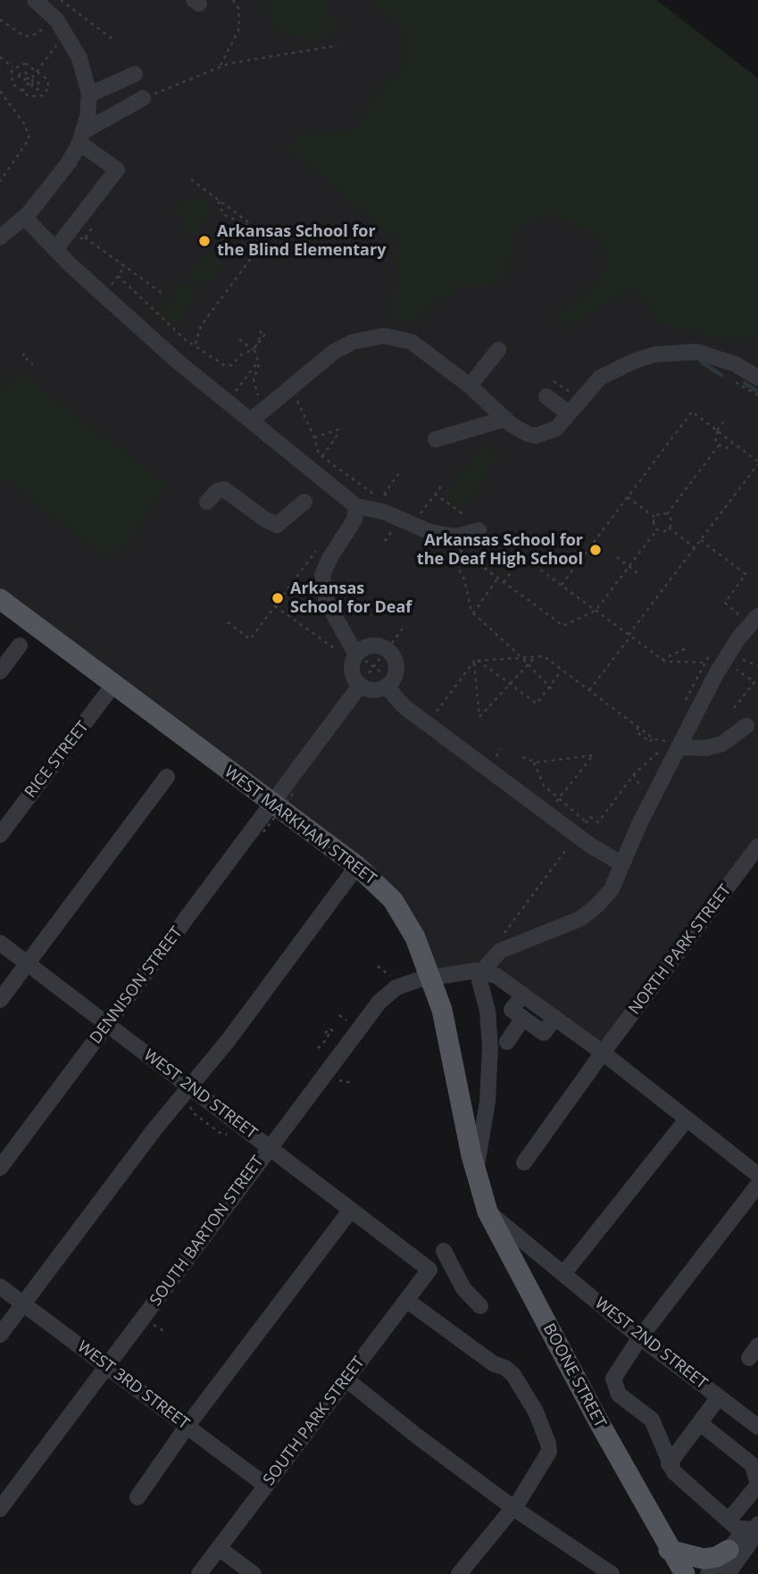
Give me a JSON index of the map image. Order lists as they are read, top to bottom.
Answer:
{
  "streets": {
    "main road": ["WEST MARKHAM STREET", "BOONE STREET"],
    "street": [
      "RICE STREET",
      "NORTH PARK STREET",
      "DENNISON STREET",
      "WEST 2ND STREET",
      "SOUTH BARTON STREET",
      "WEST 3RD STREET",
      "SOUTH PARK STREET"
    ]
  },
  "crossings": [
    ["RICE STREET", "WEST MARKHAM STREET"],
    ["WEST MARKHAM STREET", "DENNISON STREET"],
    ["WEST MARKHAM STREET", "SOUTH BARTON STREET"],
    ["WEST MARKHAM STREET", "BOONE STREET"],
    ["DENNISON STREET", "WEST 2ND STREET"],
    ["WEST 2ND STREET", "SOUTH BARTON STREET"],
    ["WEST 2ND STREET", "BOONE STREET"],
    ["WEST 2ND STREET", "SOUTH PARK STREET"],
    ["SOUTH BARTON STREET", "BOONE STREET"],
    ["SOUTH BARTON STREET", "WEST 3RD STREET"],
    ["WEST 3RD STREET", "SOUTH PARK STREET"]
  ],
  "places": ["Arkansas School for the Blind Elementary", "Arkansas School for the Deaf High School", "Arkansas School for Deaf"]
}
